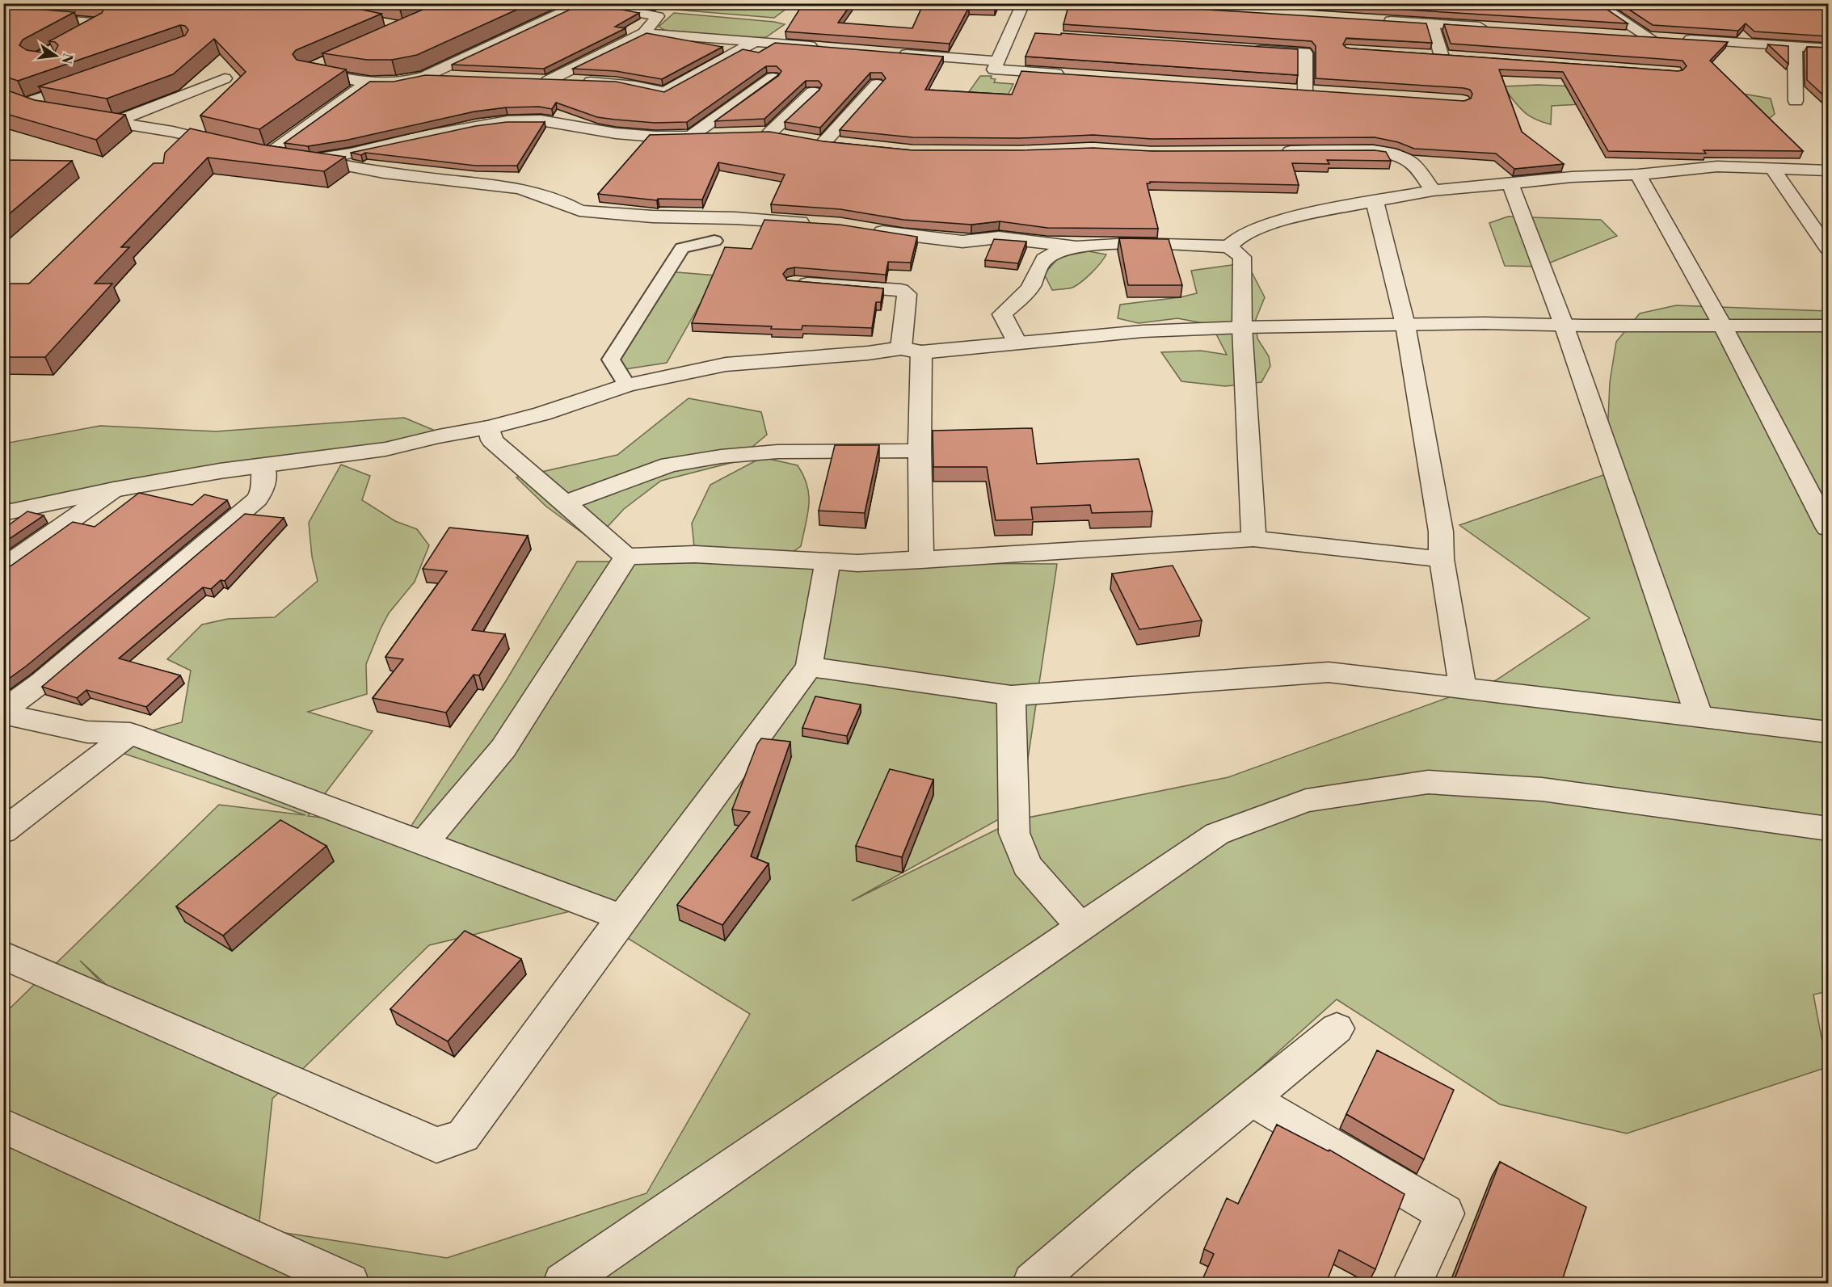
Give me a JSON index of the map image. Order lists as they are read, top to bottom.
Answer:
{
  "north": "right"
}
